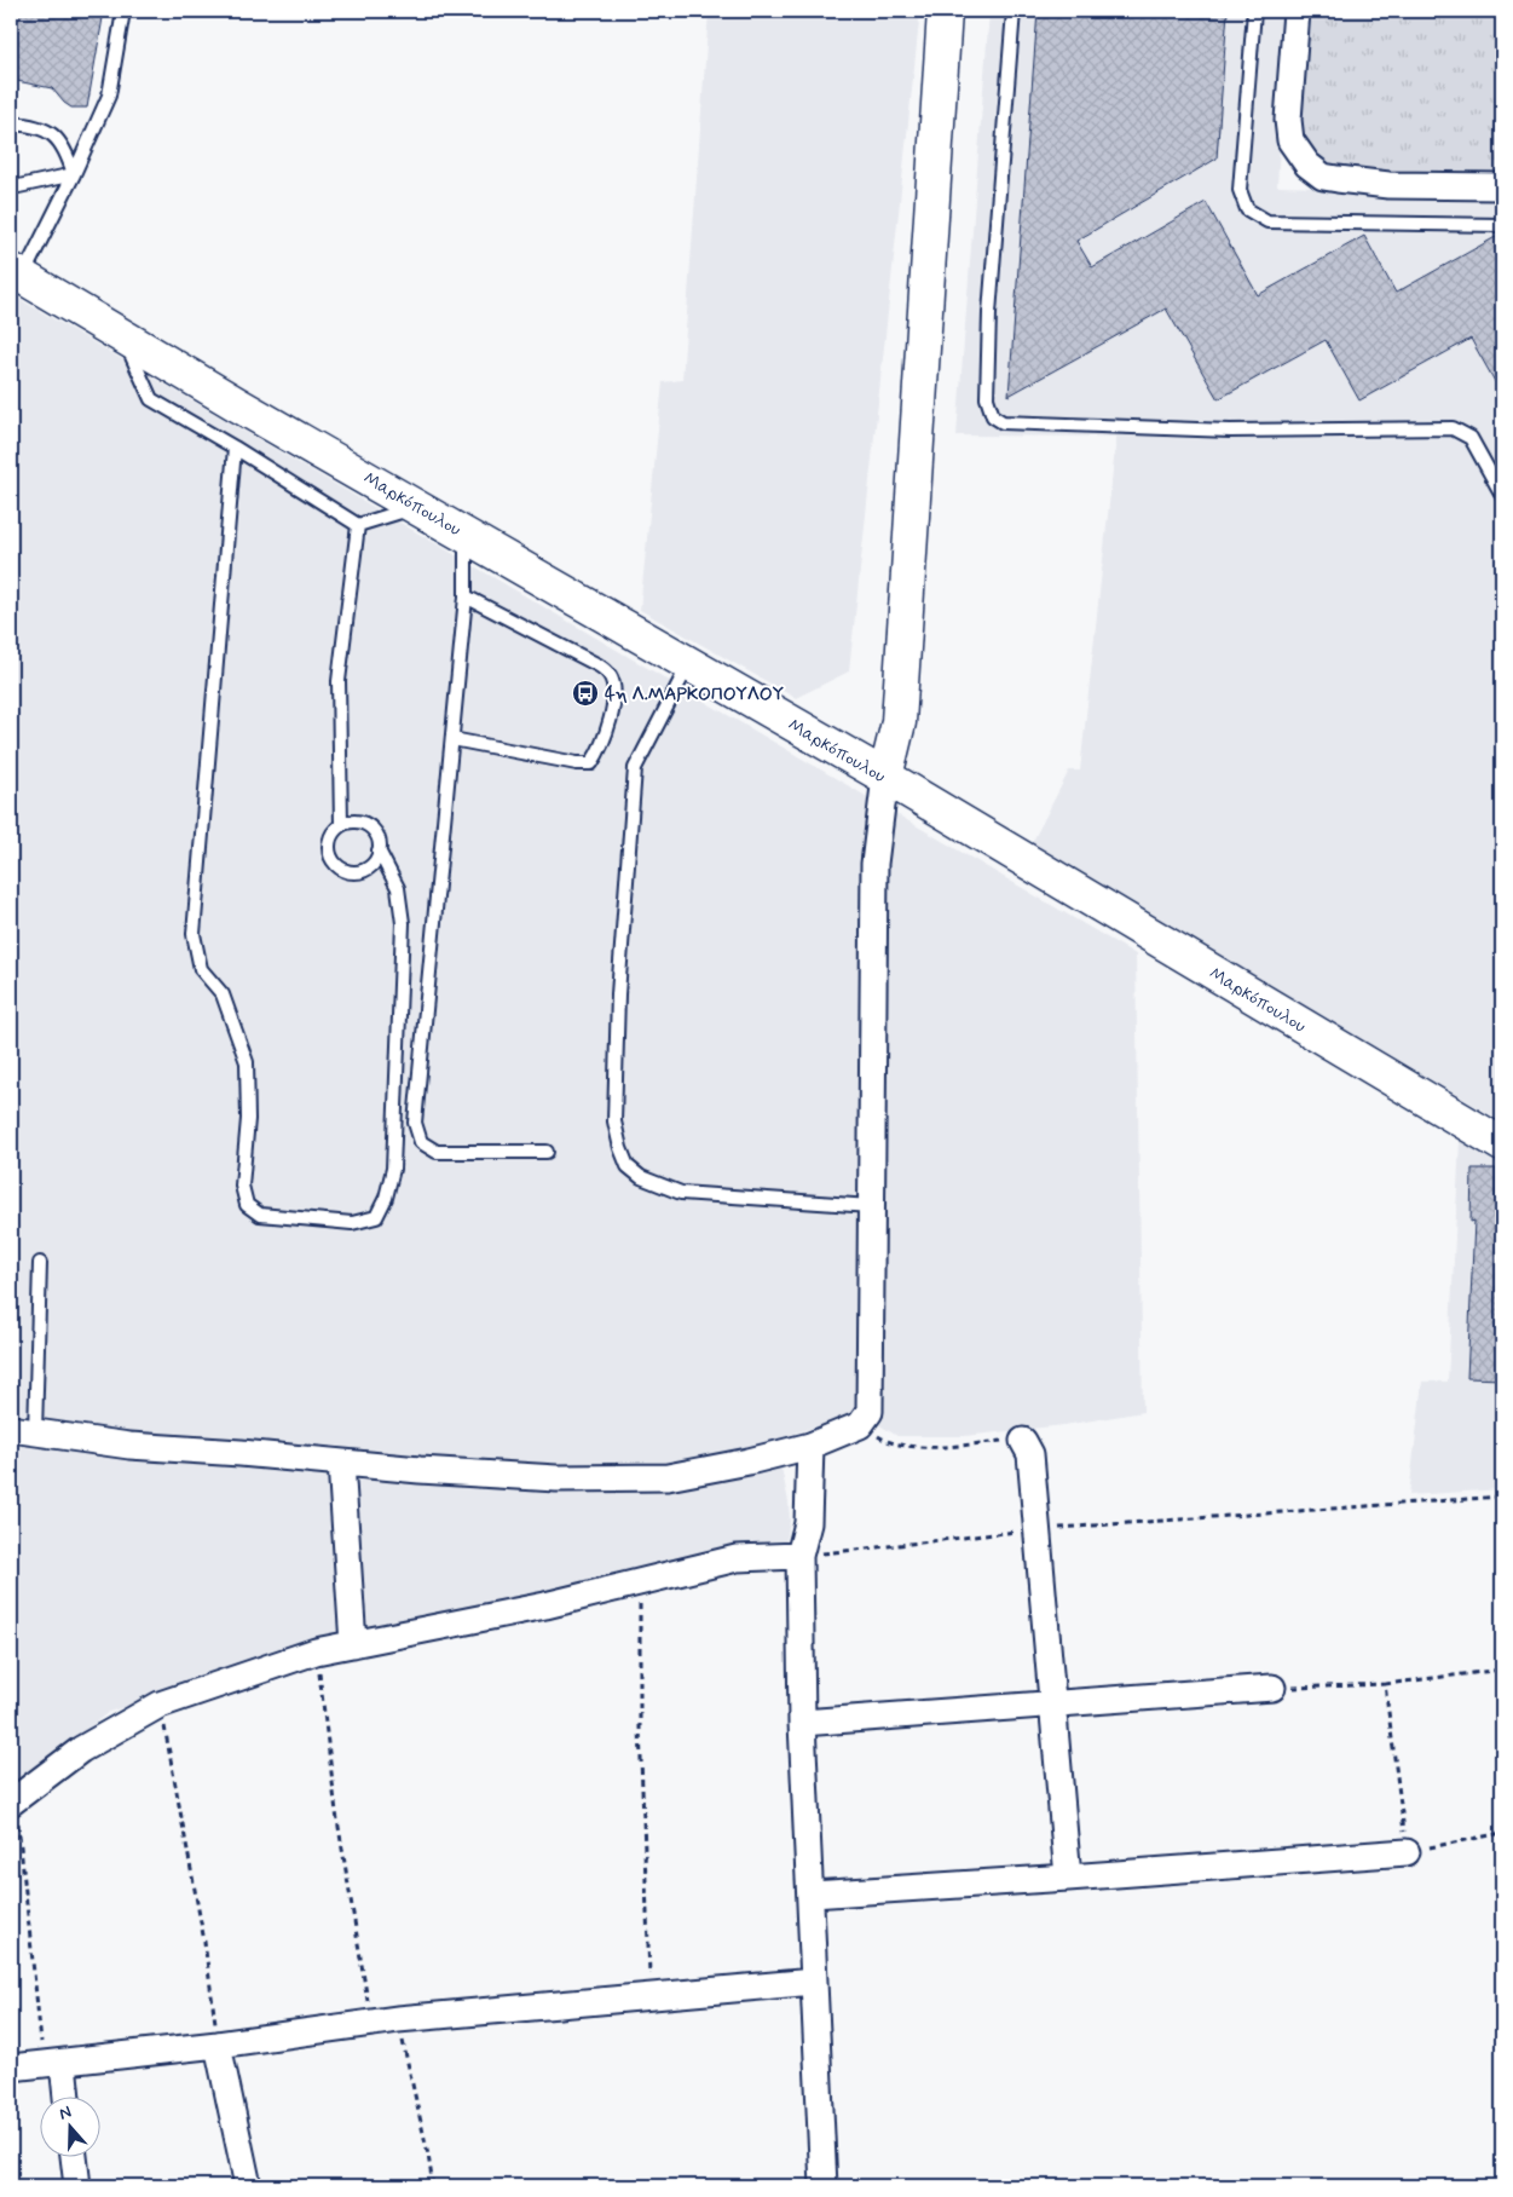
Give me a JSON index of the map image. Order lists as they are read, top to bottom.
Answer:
{
  "streets": {
    "main road": ["Μαρκόπουλου"]
  },
  "places": {
    "bus stop": ["4η Λ.ΜΑΡΚΟΠΟΥΛΟΥ"]
  },
  "north": "top"
}
